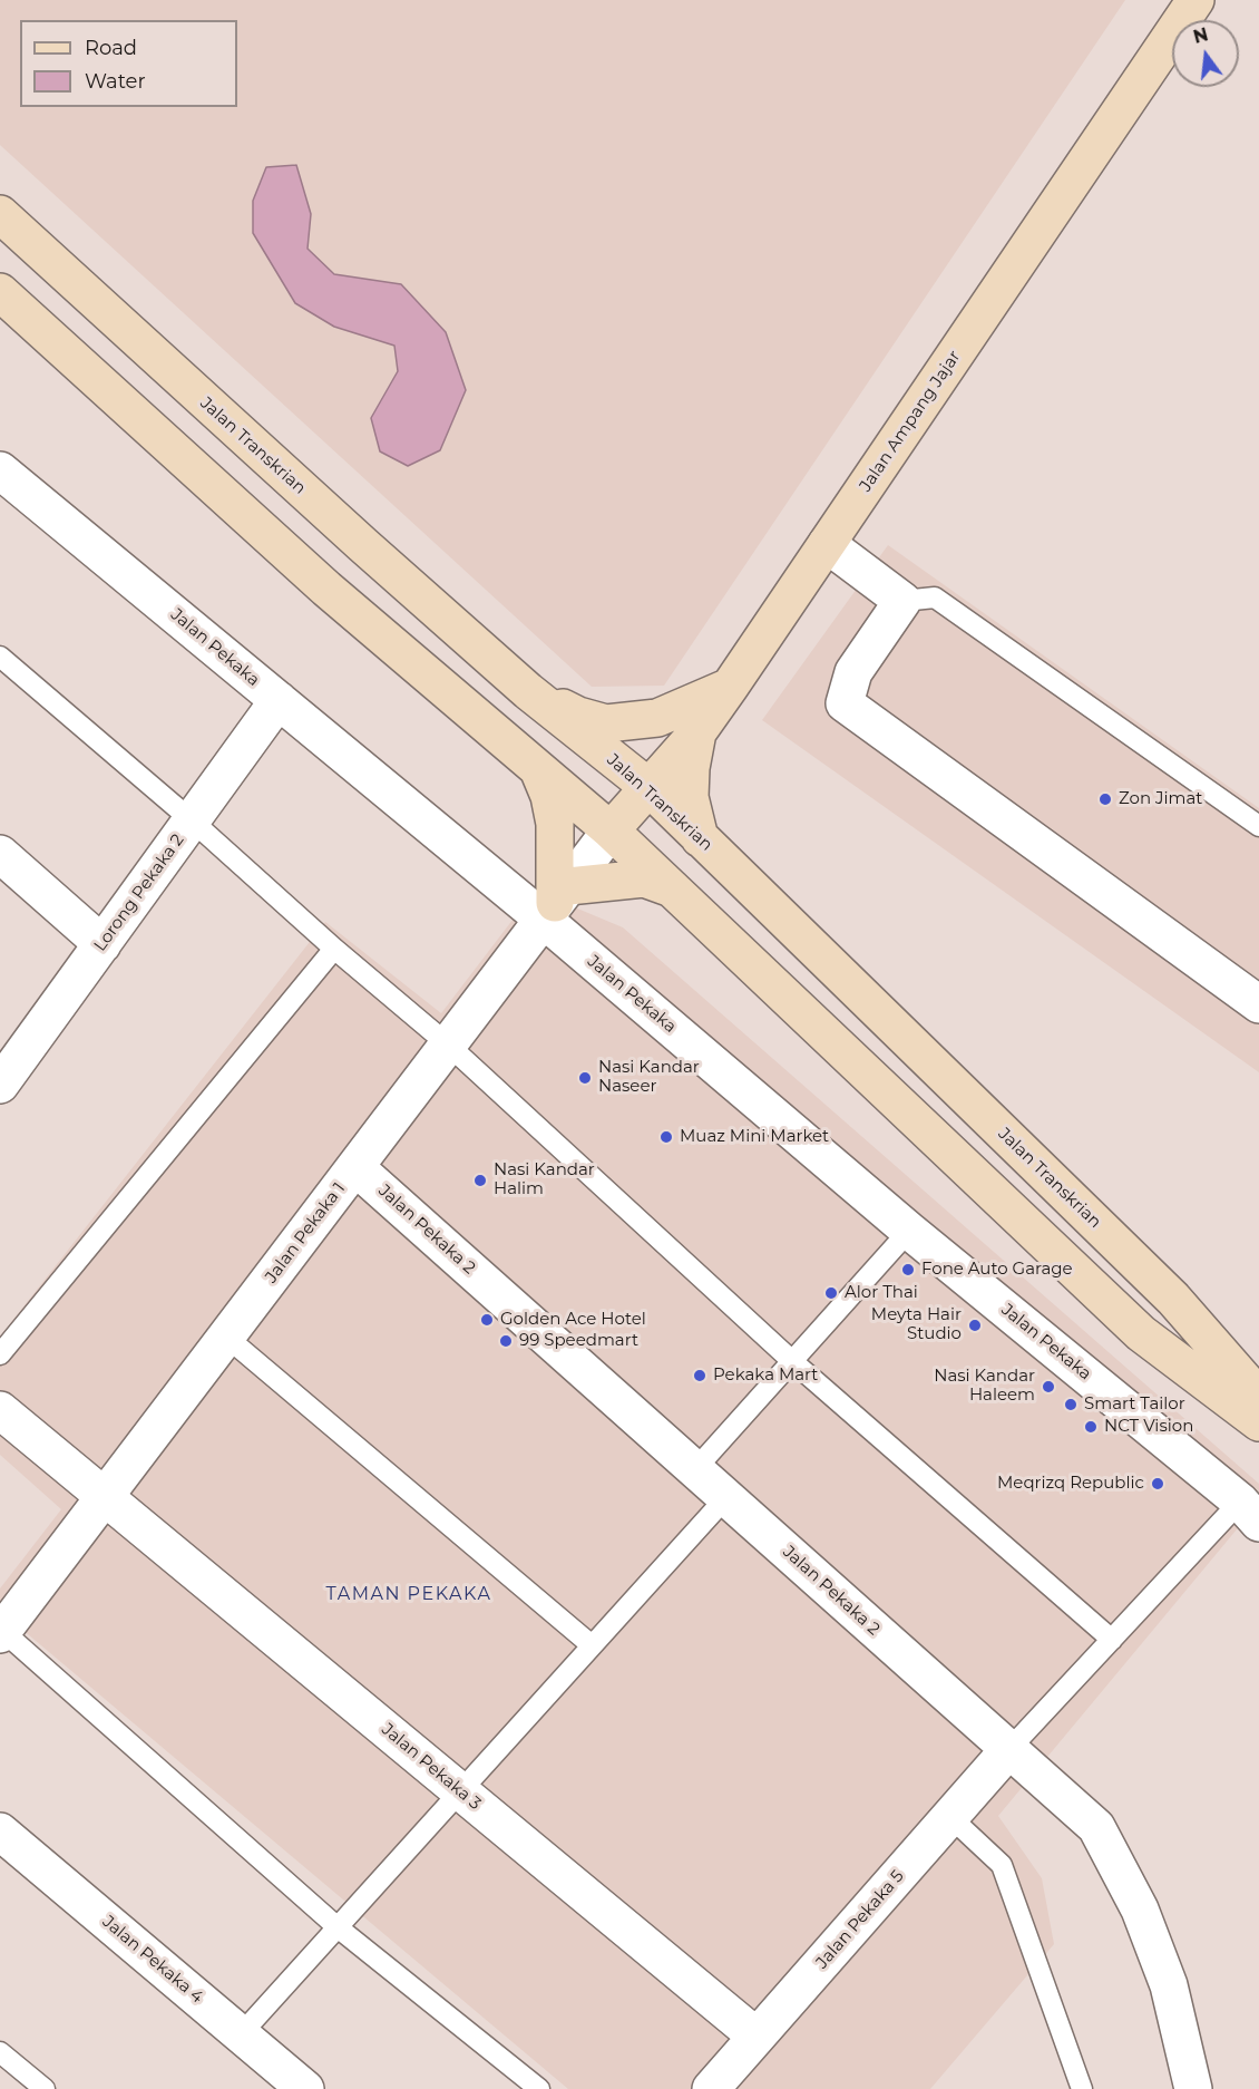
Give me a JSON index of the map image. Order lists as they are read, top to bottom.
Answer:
{
  "streets": {
    "main road": ["Jalan Ampang Jajar", "Jalan Transkrian"],
    "street": [
      "Jalan Pekaka",
      "Lorong Pekaka 2",
      "Jalan Pekaka 2",
      "Jalan Pekaka 1",
      "Jalan Pekaka 3",
      "Jalan Pekaka 5",
      "Jalan Pekaka 4"
    ]
  },
  "crossings": [
    ["Jalan Ampang Jajar", "Jalan Transkrian"],
    ["Jalan Ampang Jajar", "Jalan Pekaka 1"],
    ["Jalan Pekaka", "Lorong Pekaka 2"],
    ["Jalan Pekaka", "Jalan Pekaka 1"],
    ["Jalan Pekaka 2", "Jalan Pekaka 1"],
    ["Jalan Pekaka 2", "Jalan Pekaka 5"],
    ["Jalan Pekaka 1", "Jalan Pekaka 3"],
    ["Jalan Pekaka 3", "Jalan Pekaka 5"]
  ],
  "districts": ["TAMAN PEKAKA"],
  "places": [
    "Zon Jimat",
    "Nasi Kandar Naseer",
    "Muaz Mini Market",
    "Nasi Kandar Halim",
    "Fone Auto Garage",
    "Alor Thai",
    "Golden Ace Hotel",
    "Meyta Hair Studio",
    "99 Speedmart",
    "Pekaka Mart",
    "Nasi Kandar Haleem",
    "Smart Tailor",
    "NCT Vision",
    "Meqrizq Republic"
  ],
  "legend": ["Road", "Water"],
  "north": "top"
}
